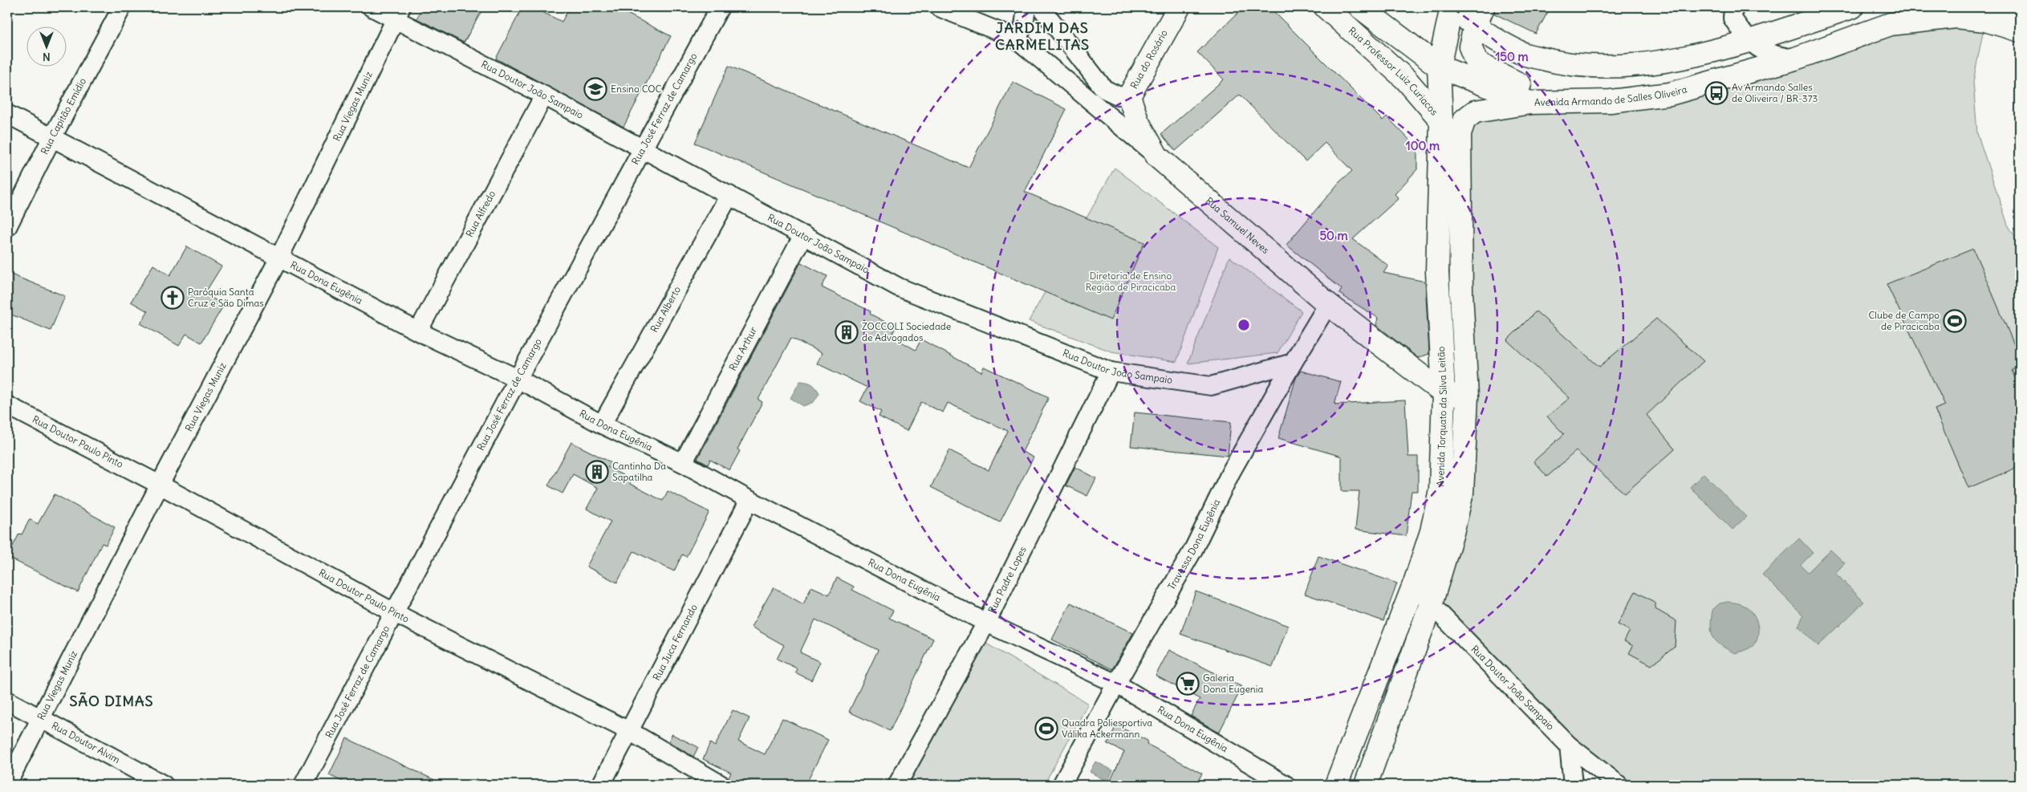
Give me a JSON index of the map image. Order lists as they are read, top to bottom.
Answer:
{
  "streets": {
    "main road": [
      "Rua do Rosário",
      "Rua Professor Luiz Curiacos",
      "Avenida Armando de Salles Oliveira",
      "Rua Samuel Neves",
      "Avenida Torquato da Silva Leitão"
    ],
    "street": [
      "Rua Doutor João Sampaio",
      "Rua Viegas Muniz",
      "Rua José Ferraz de Camargo",
      "Rua Capitão Emídio",
      "Rua Alfredo",
      "Rua Dona Eugênia",
      "Rua Alberto",
      "Rua Arthur",
      "Rua Doutor Paulo Pinto",
      "Travessa Dona Eugênia",
      "Rua Padre Lopes",
      "Rua Juca Fernando",
      "Rua Doutor Alvim"
    ]
  },
  "crossings": [
    ["Rua do Rosário", "Rua Samuel Neves"],
    ["Rua Professor Luiz Curiacos", "Avenida Torquato da Silva Leitão"],
    ["Rua Doutor João Sampaio", "Rua Viegas Muniz"],
    ["Rua Doutor João Sampaio", "Rua José Ferraz de Camargo"],
    ["Rua Doutor João Sampaio", "Rua Alfredo"],
    ["Rua Doutor João Sampaio", "Rua Alberto"],
    ["Rua Doutor João Sampaio", "Rua Arthur"],
    ["Rua Doutor João Sampaio", "Avenida Torquato da Silva Leitão"],
    ["Rua Doutor João Sampaio", "Travessa Dona Eugênia"],
    ["Rua Doutor João Sampaio", "Rua Padre Lopes"],
    ["Avenida Armando de Salles Oliveira", "Avenida Torquato da Silva Leitão"],
    ["Rua Viegas Muniz", "Rua Dona Eugênia"],
    ["Rua Viegas Muniz", "Rua Doutor Paulo Pinto"],
    ["Rua Viegas Muniz", "Rua Doutor Alvim"],
    ["Rua José Ferraz de Camargo", "Rua Dona Eugênia"],
    ["Rua José Ferraz de Camargo", "Rua Doutor Paulo Pinto"],
    ["Rua Capitão Emídio", "Rua Dona Eugênia"],
    ["Rua Alfredo", "Rua Dona Eugênia"],
    ["Rua Samuel Neves", "Avenida Torquato da Silva Leitão"],
    ["Rua Samuel Neves", "Travessa Dona Eugênia"],
    ["Rua Dona Eugênia", "Rua Alberto"],
    ["Rua Dona Eugênia", "Rua Arthur"],
    ["Rua Dona Eugênia", "Travessa Dona Eugênia"],
    ["Rua Dona Eugênia", "Rua Padre Lopes"],
    ["Rua Dona Eugênia", "Rua Juca Fernando"],
    ["Rua Doutor Paulo Pinto", "Rua Juca Fernando"]
  ],
  "districts": ["JARDIM DAS CARMELITAS", "SÃO DIMAS"],
  "parks": ["Diretoria de Ensino Região de Piracicaba"],
  "places": {
    "school or university": ["Ensino COC"],
    "bus stop": ["Av Armando Salles de Oliveira / BR-373"],
    "church": ["Paróquia Santa Cruz e São Dimas"],
    "sports": ["Clube de Campo de Piracicaba", "Quadra Poliesportiva Válika Ackermann"],
    "building": ["ZOCCOLI Sociedade de Advogados", "Cantinho Da Sapatilha"],
    "supermarket": ["Galeria Dona Eugenia"]
  },
  "north": "bottom",
  "rings": ["150 m", "100 m", "50 m"]
}
